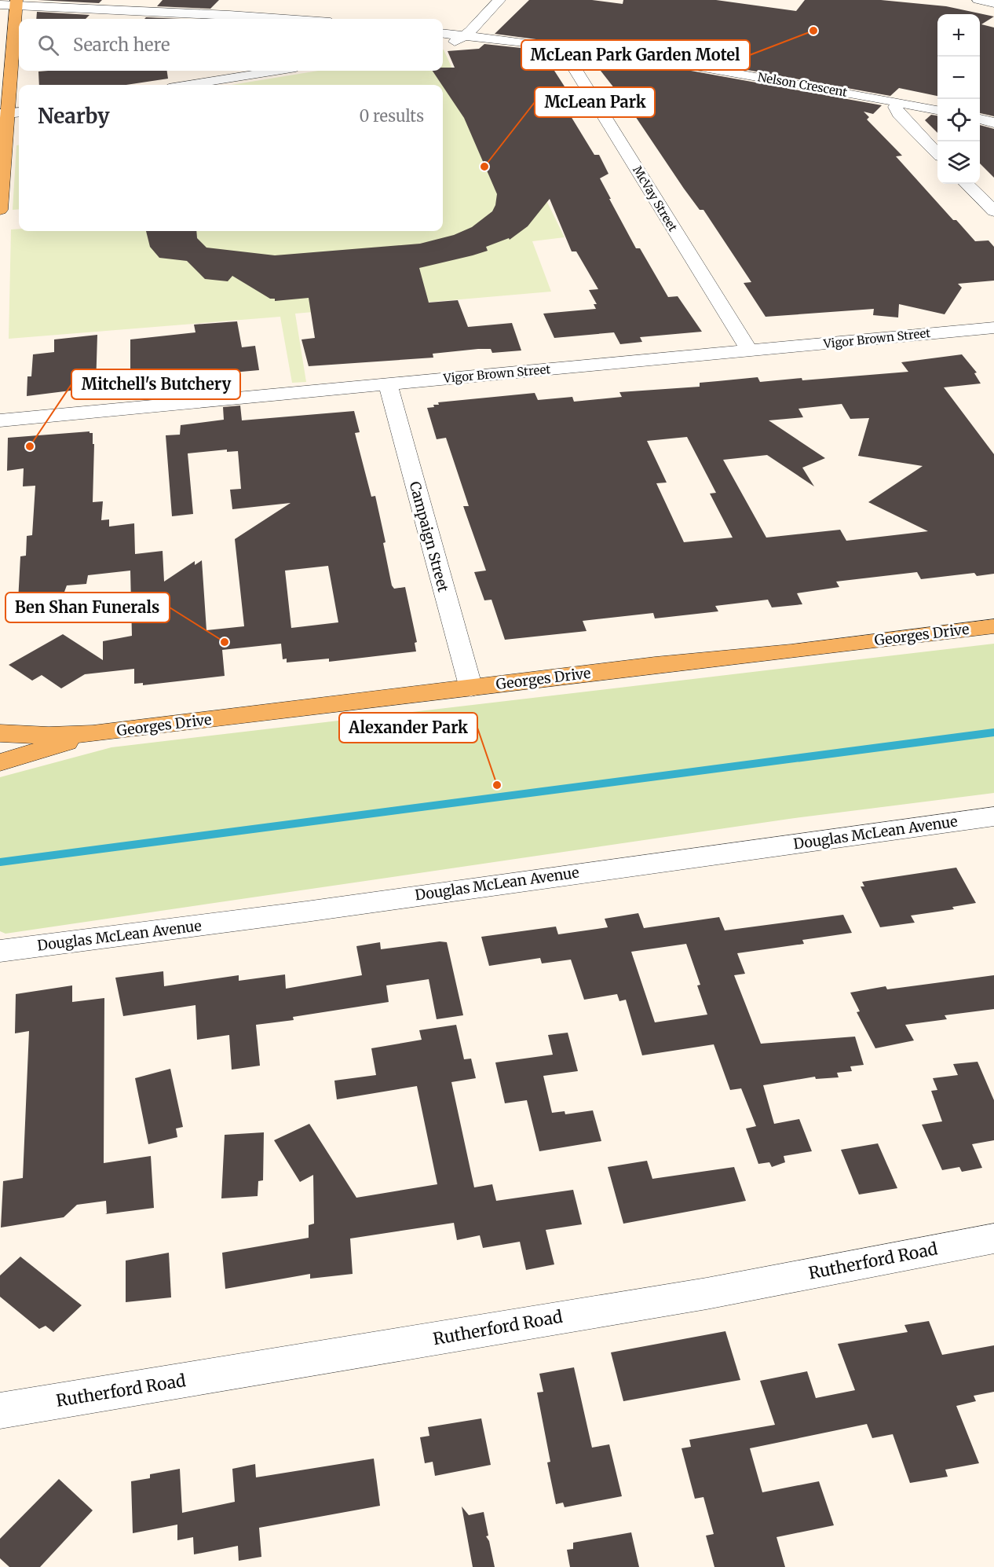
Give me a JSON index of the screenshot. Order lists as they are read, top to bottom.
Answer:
{
  "streets": {
    "main road": ["Georges Drive"],
    "street": [
      "Nelson Crescent",
      "McVay Street",
      "Vigor Brown Street",
      "Campaign Street",
      "Douglas McLean Avenue",
      "Rutherford Road"
    ]
  },
  "crossings": [
    ["Nelson Crescent", "McVay Street"],
    ["McVay Street", "Vigor Brown Street"],
    ["Vigor Brown Street", "Campaign Street"],
    ["Campaign Street", "Georges Drive"]
  ],
  "places": [
    "McLean Park Garden Motel",
    "McLean Park",
    "Mitchell's Butchery",
    "Ben Shan Funerals",
    "Alexander Park"
  ],
  "page": {
    "map_buttons": ["+", "−"],
    "search": "Search here",
    "heading": ["Nearby", "0 results"]
  }
}
